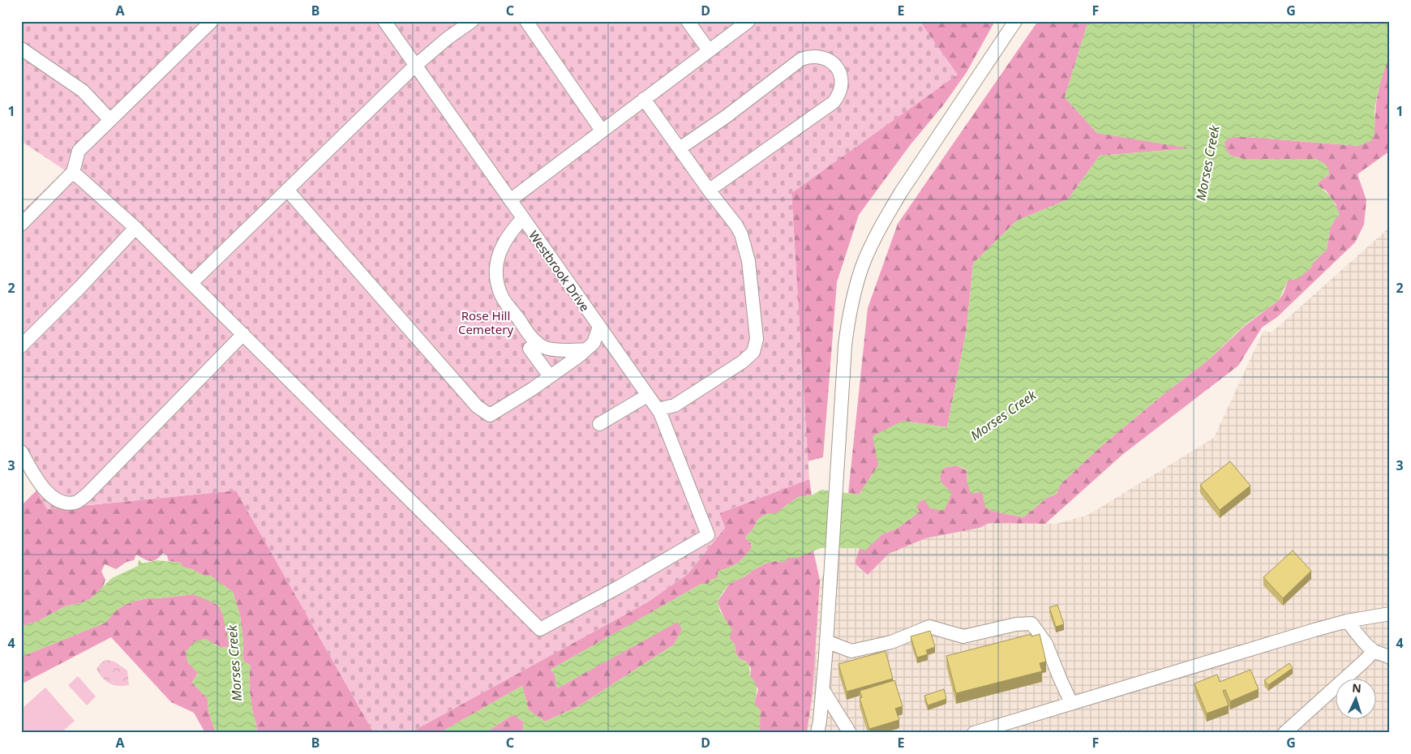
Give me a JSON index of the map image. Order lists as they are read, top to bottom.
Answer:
{
  "streets": {
    "street": ["Westbrook Drive"]
  },
  "water": ["Morses Creek"],
  "parks": ["Rose Hill Cemetery"],
  "north": "top",
  "grid": {
    "columns": [
      "A",
      "B",
      "C",
      "D",
      "E",
      "F",
      "G"
    ],
    "rows": [
      "1",
      "2",
      "3",
      "4"
    ]
  }
}
